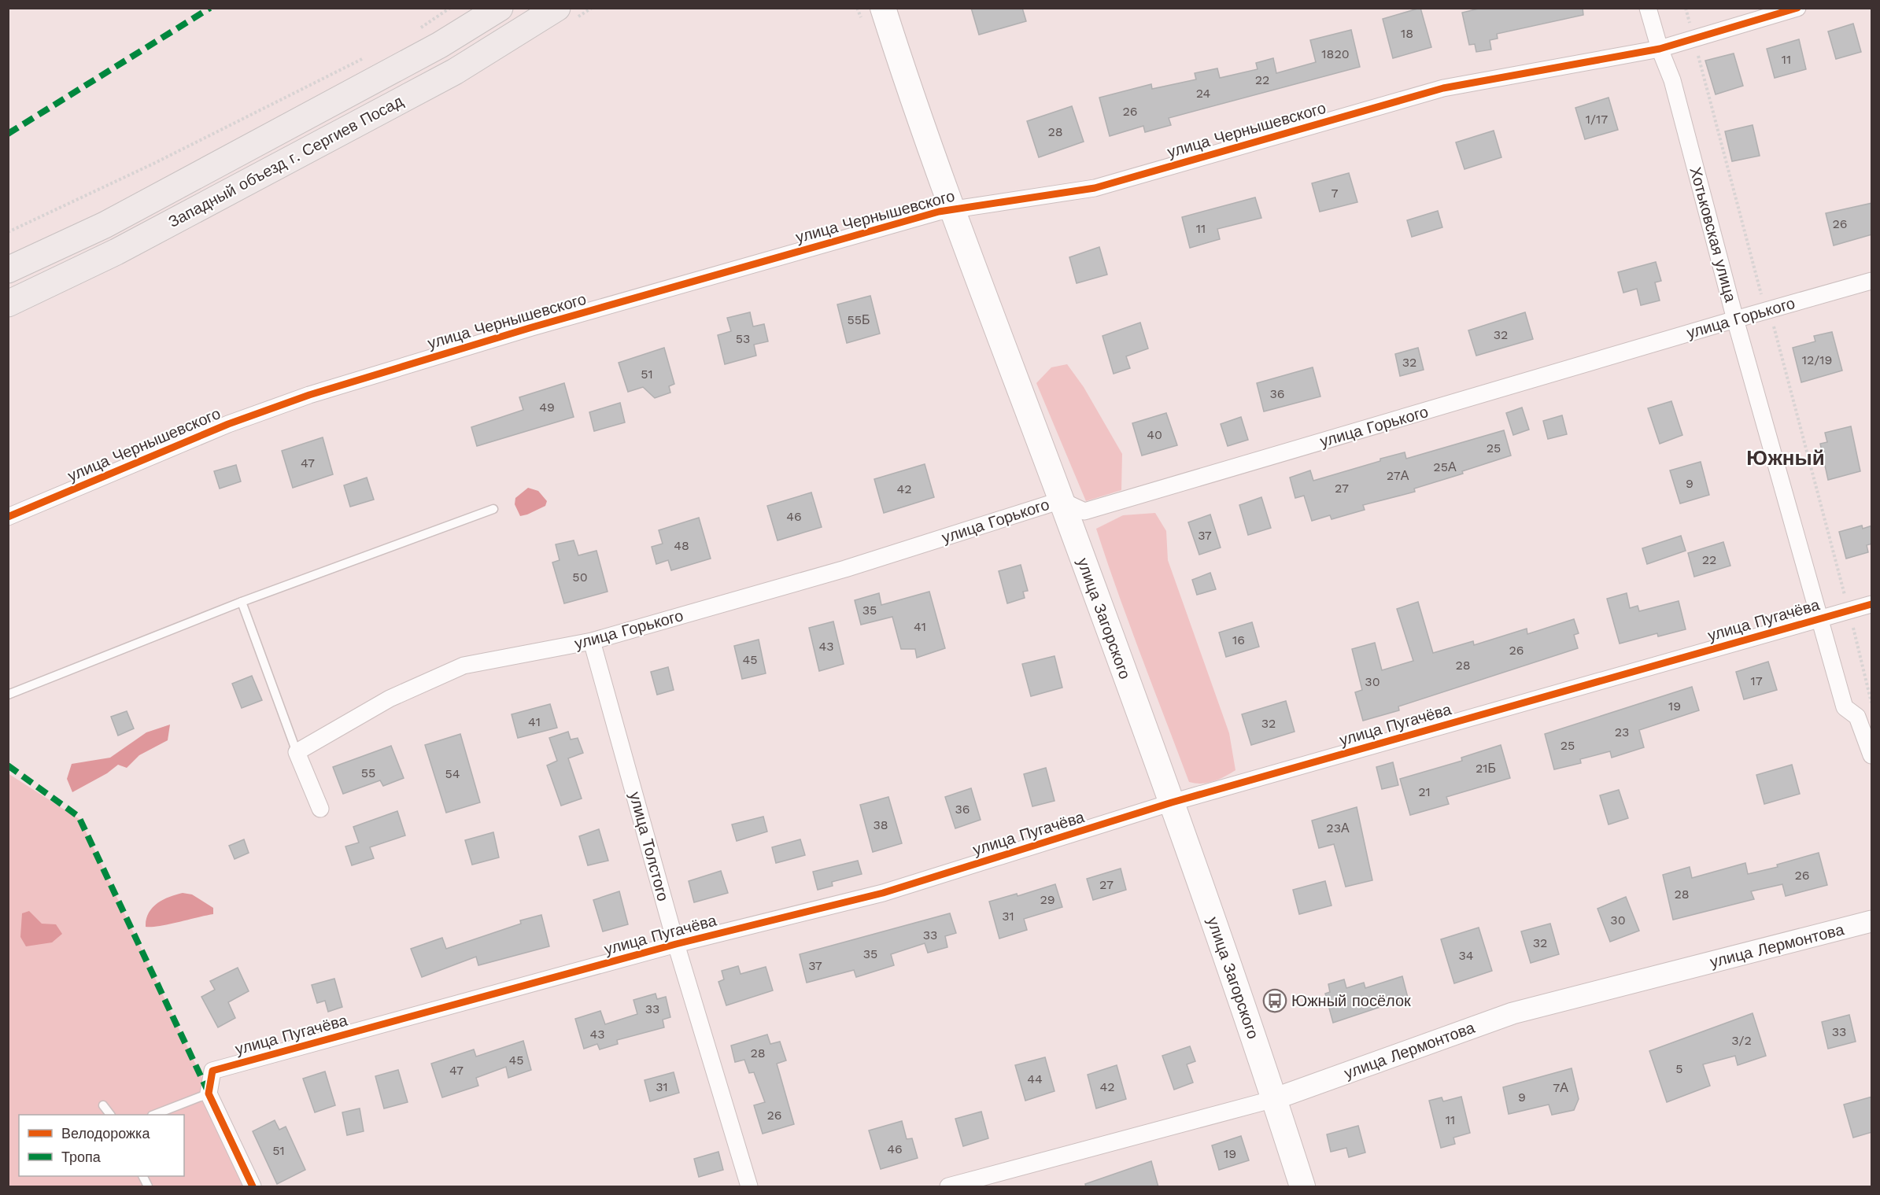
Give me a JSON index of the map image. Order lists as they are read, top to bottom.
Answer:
{
  "streets": {
    "main road": ["Западный объезд г. Сергиев Посад", "улица Загорского"],
    "street": [
      "улица Чернышевского",
      "Хотьковская улица",
      "улица Горького",
      "улица Пугачёва",
      "улица Толстого",
      "улица Лермонтова"
    ]
  },
  "crossings": [
    ["улица Чернышевского", "Хотьковская улица"],
    ["улица Чернышевского", "улица Загорского"],
    ["Хотьковская улица", "улица Горького"],
    ["Хотьковская улица", "улица Пугачёва"],
    ["улица Горького", "улица Загорского"],
    ["улица Горького", "улица Толстого"],
    ["улица Загорского", "улица Пугачёва"],
    ["улица Загорского", "улица Лермонтова"],
    ["улица Пугачёва", "улица Толстого"]
  ],
  "districts": ["Южный"],
  "places": {
    "bus stop": ["Южный посёлок"]
  },
  "house_numbers": [
    "18",
    "1820",
    "11",
    "22",
    "24",
    "26",
    "1/17",
    "28",
    "7",
    "26",
    "11",
    "55Б",
    "32",
    "53",
    "12/19",
    "32",
    "51",
    "36",
    "49",
    "40",
    "25",
    "47",
    "25А",
    "27А",
    "9",
    "27",
    "42",
    "46",
    "37",
    "48",
    "22",
    "50",
    "35",
    "41",
    "16",
    "43",
    "26",
    "45",
    "28",
    "17",
    "30",
    "19",
    "41",
    "32",
    "23",
    "25",
    "21Б",
    "55",
    "54",
    "21",
    "36",
    "38",
    "23А",
    "26",
    "27",
    "28",
    "29",
    "31",
    "30",
    "33",
    "32",
    "35",
    "34",
    "37",
    "33",
    "33",
    "43",
    "3/2",
    "28",
    "45",
    "5",
    "47",
    "44",
    "31",
    "42",
    "7А",
    "9",
    "26",
    "11",
    "46",
    "51",
    "19"
  ],
  "legend": ["Велодорожка", "Тропа"]
}
